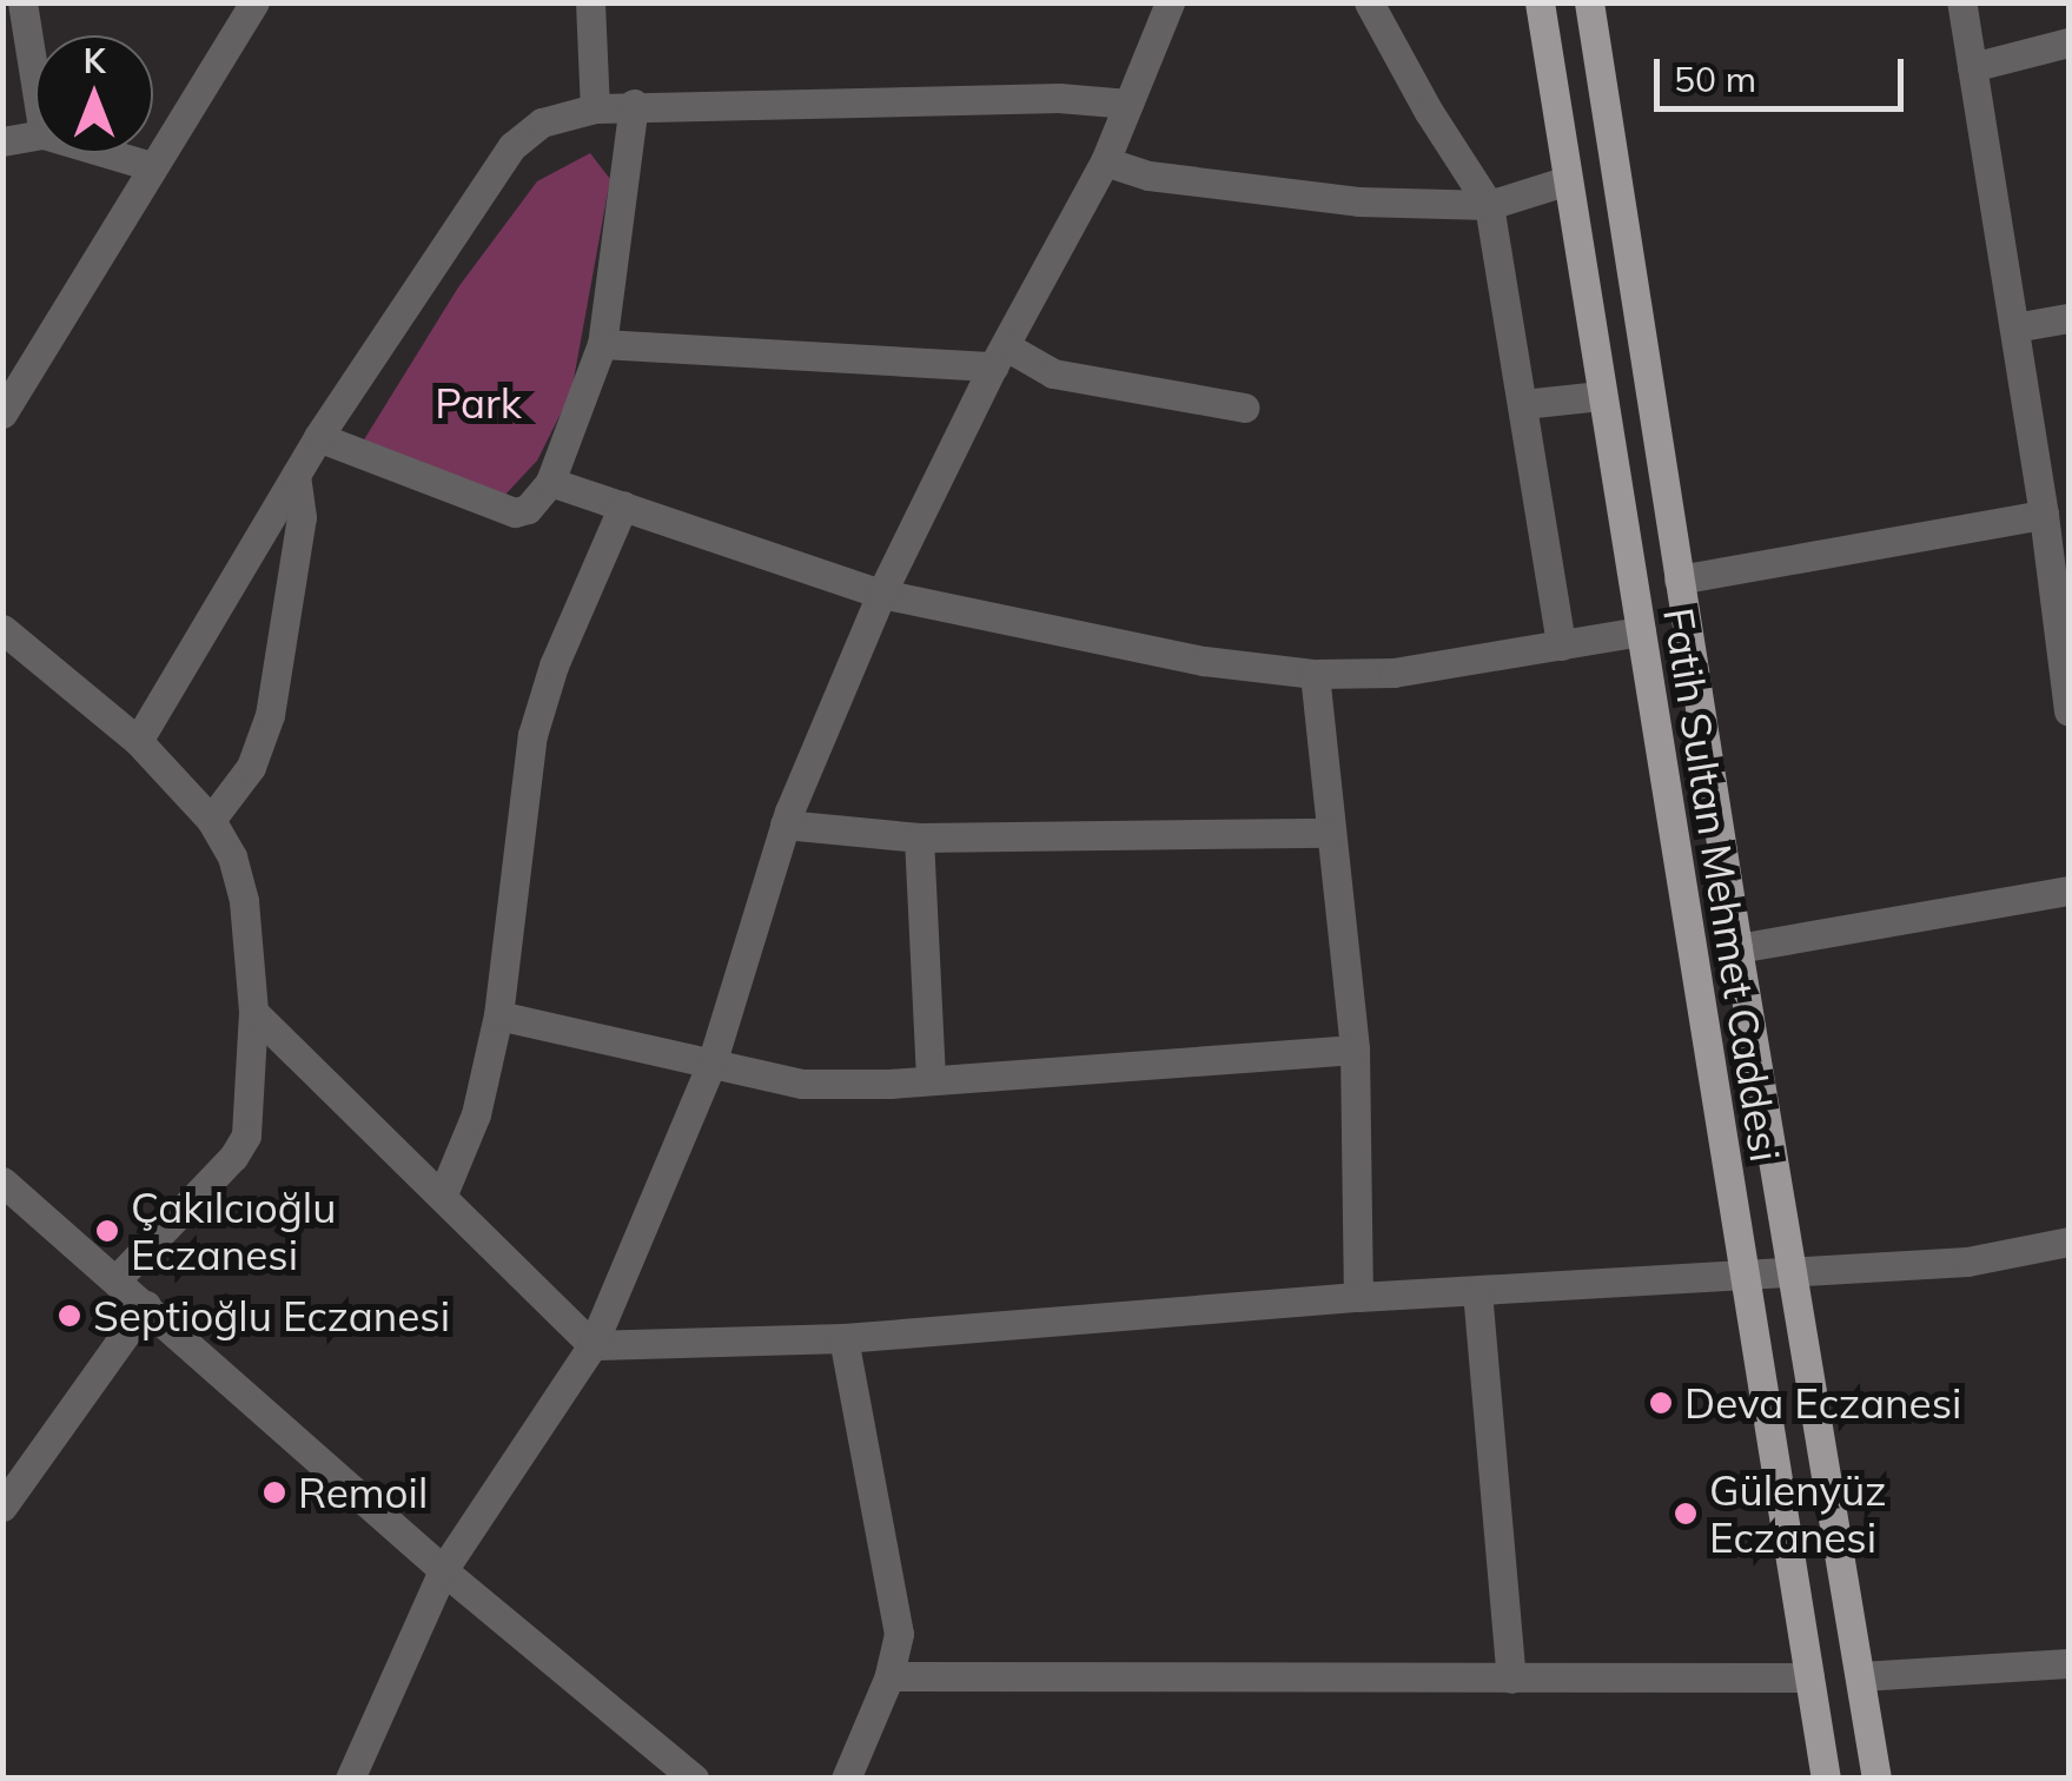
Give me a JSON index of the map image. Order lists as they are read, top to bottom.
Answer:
{
  "streets": {
    "main road": ["Fatih Sultan Mehmet Caddesi"]
  },
  "parks": ["Park"],
  "places": [
    "Çakılcıoğlu Eczanesi",
    "Septioğlu Eczanesi",
    "Deva Eczanesi",
    "Remoil",
    "Gülenyüz Eczanesi"
  ],
  "scale_bar": "50 m",
  "north": "top"
}
